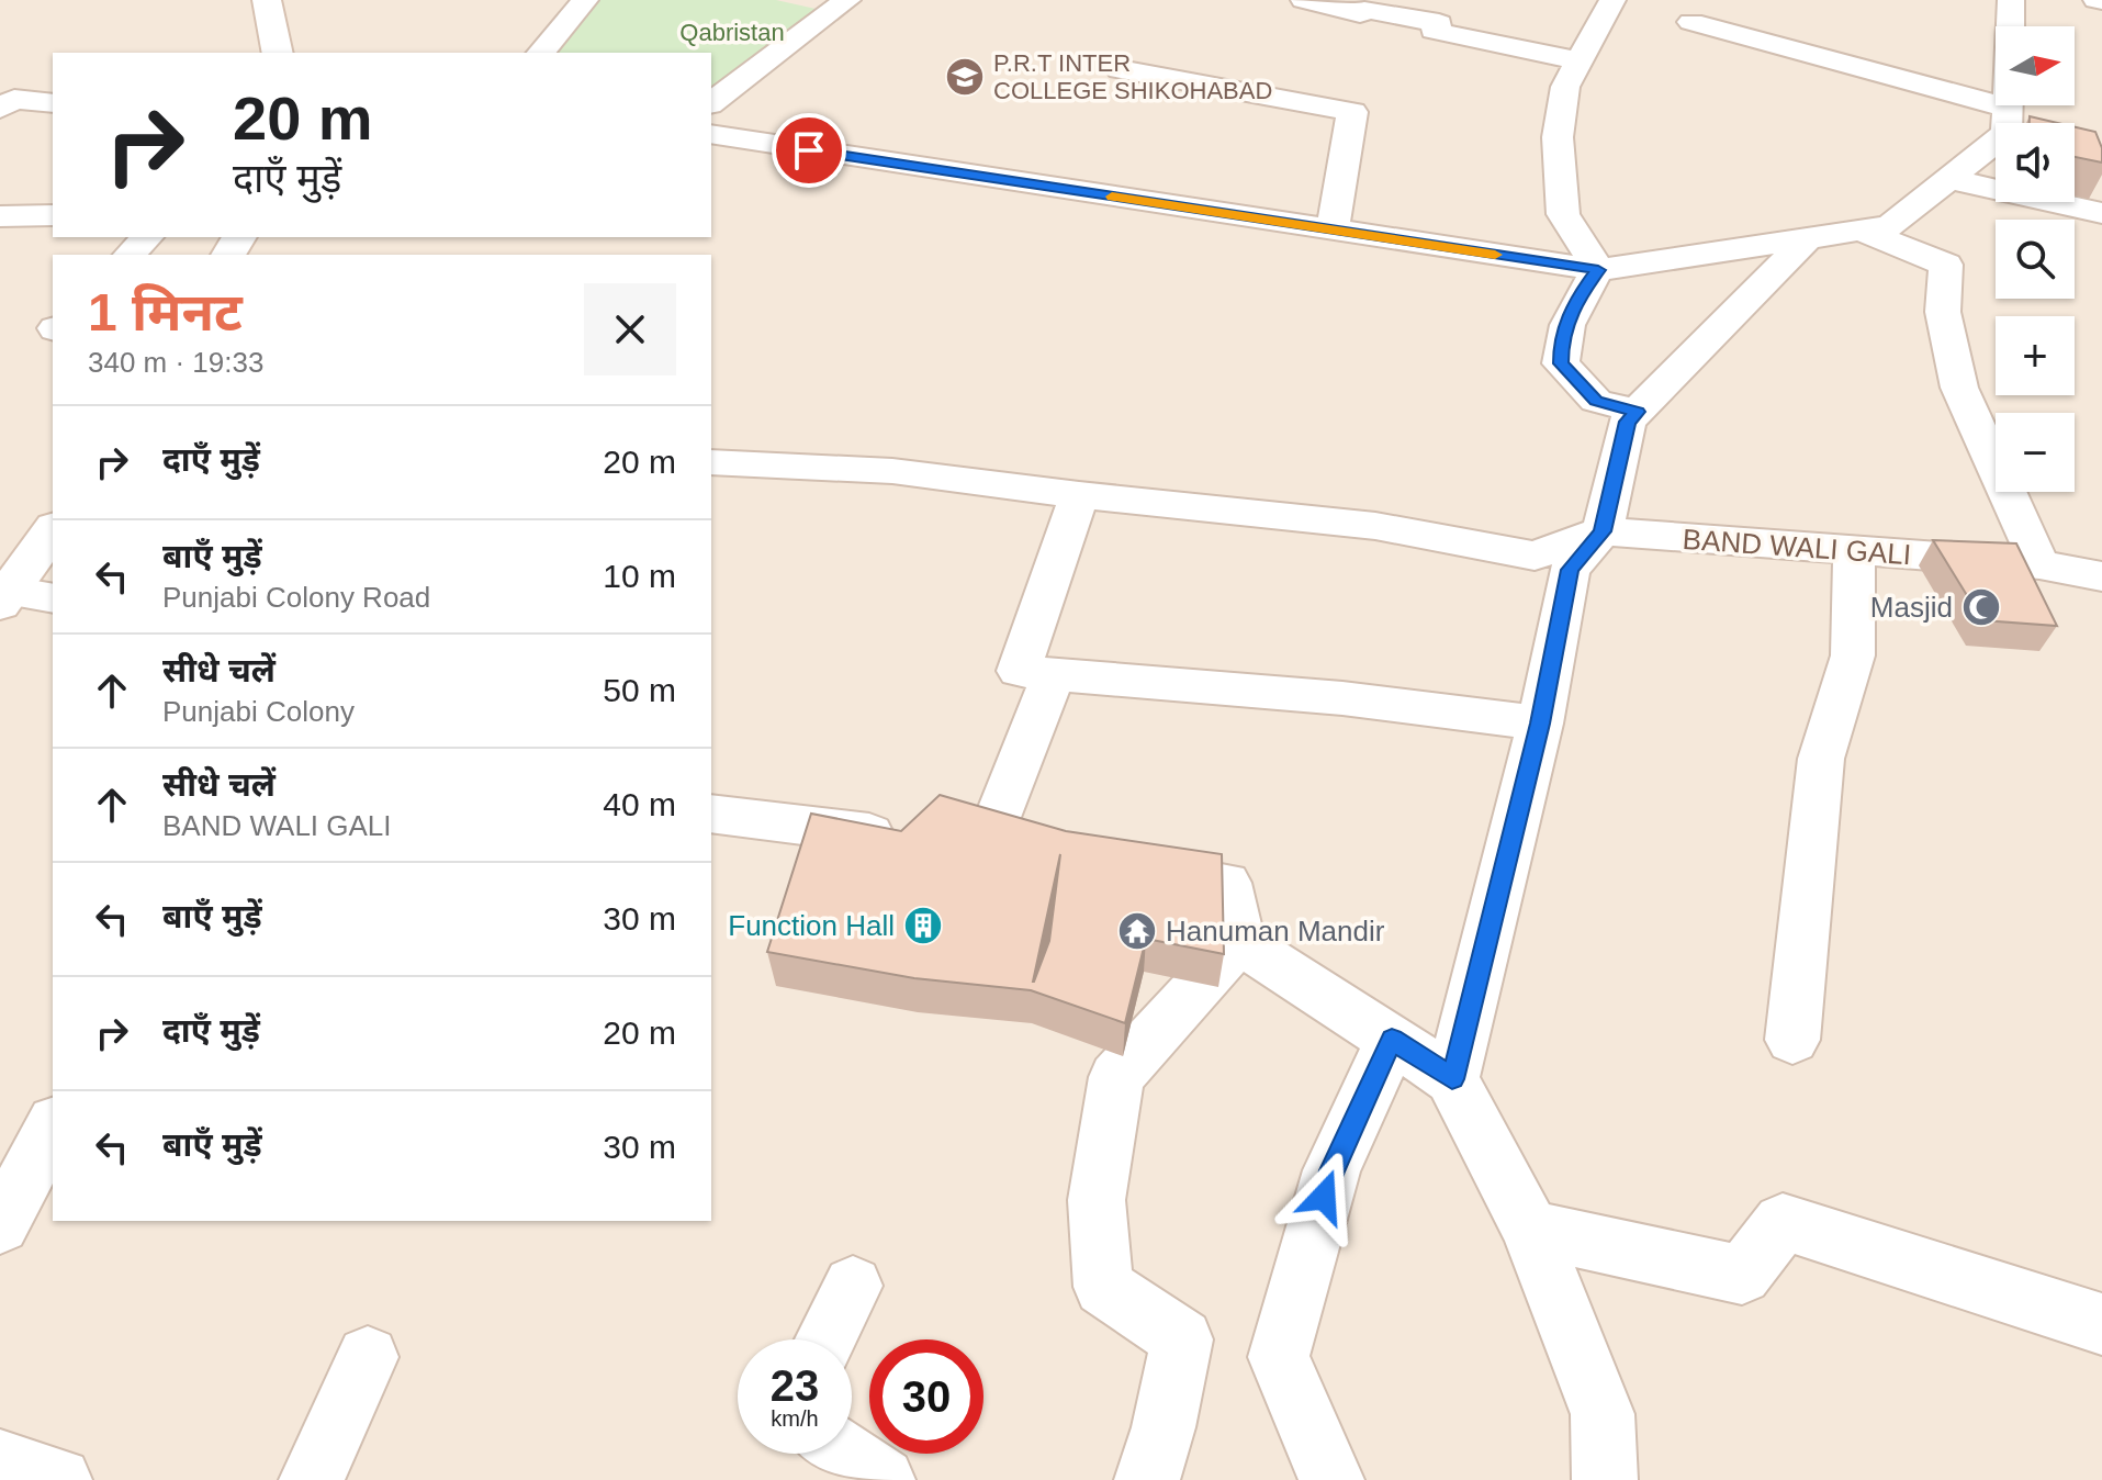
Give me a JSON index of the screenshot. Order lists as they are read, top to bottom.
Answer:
{
  "streets": {
    "street": ["BAND WALI GALI"]
  },
  "parks": ["Qabristan"],
  "places": {
    "school or university": ["P.R.T INTER COLLEGE SHIKOHABAD"],
    "mosque": ["Masjid"],
    "building": ["Function Hall"],
    "temple": ["Hanuman Mandir"]
  },
  "north": "right",
  "page": {
    "map_buttons": ["+", "−"],
    "turn": ["20 m", "दाएँ मुड़ें"],
    "heading": ["1 मिनट", "340 m · 19:33"],
    "list": [
      {
        "name": "दाएँ मुड़ें",
        "value": "20 m"
      },
      {
        "name": "बाएँ मुड़ें",
        "note": "Punjabi Colony Road",
        "value": "10 m"
      },
      {
        "name": "सीधे चलें",
        "note": "Punjabi Colony",
        "value": "50 m"
      },
      {
        "name": "सीधे चलें",
        "note": "BAND WALI GALI",
        "value": "40 m"
      },
      {
        "name": "बाएँ मुड़ें",
        "value": "30 m"
      },
      {
        "name": "दाएँ मुड़ें",
        "value": "20 m"
      },
      {
        "name": "बाएँ मुड़ें",
        "value": "30 m"
      }
    ],
    "speed": "23 km/h",
    "limit": "30"
  }
}
